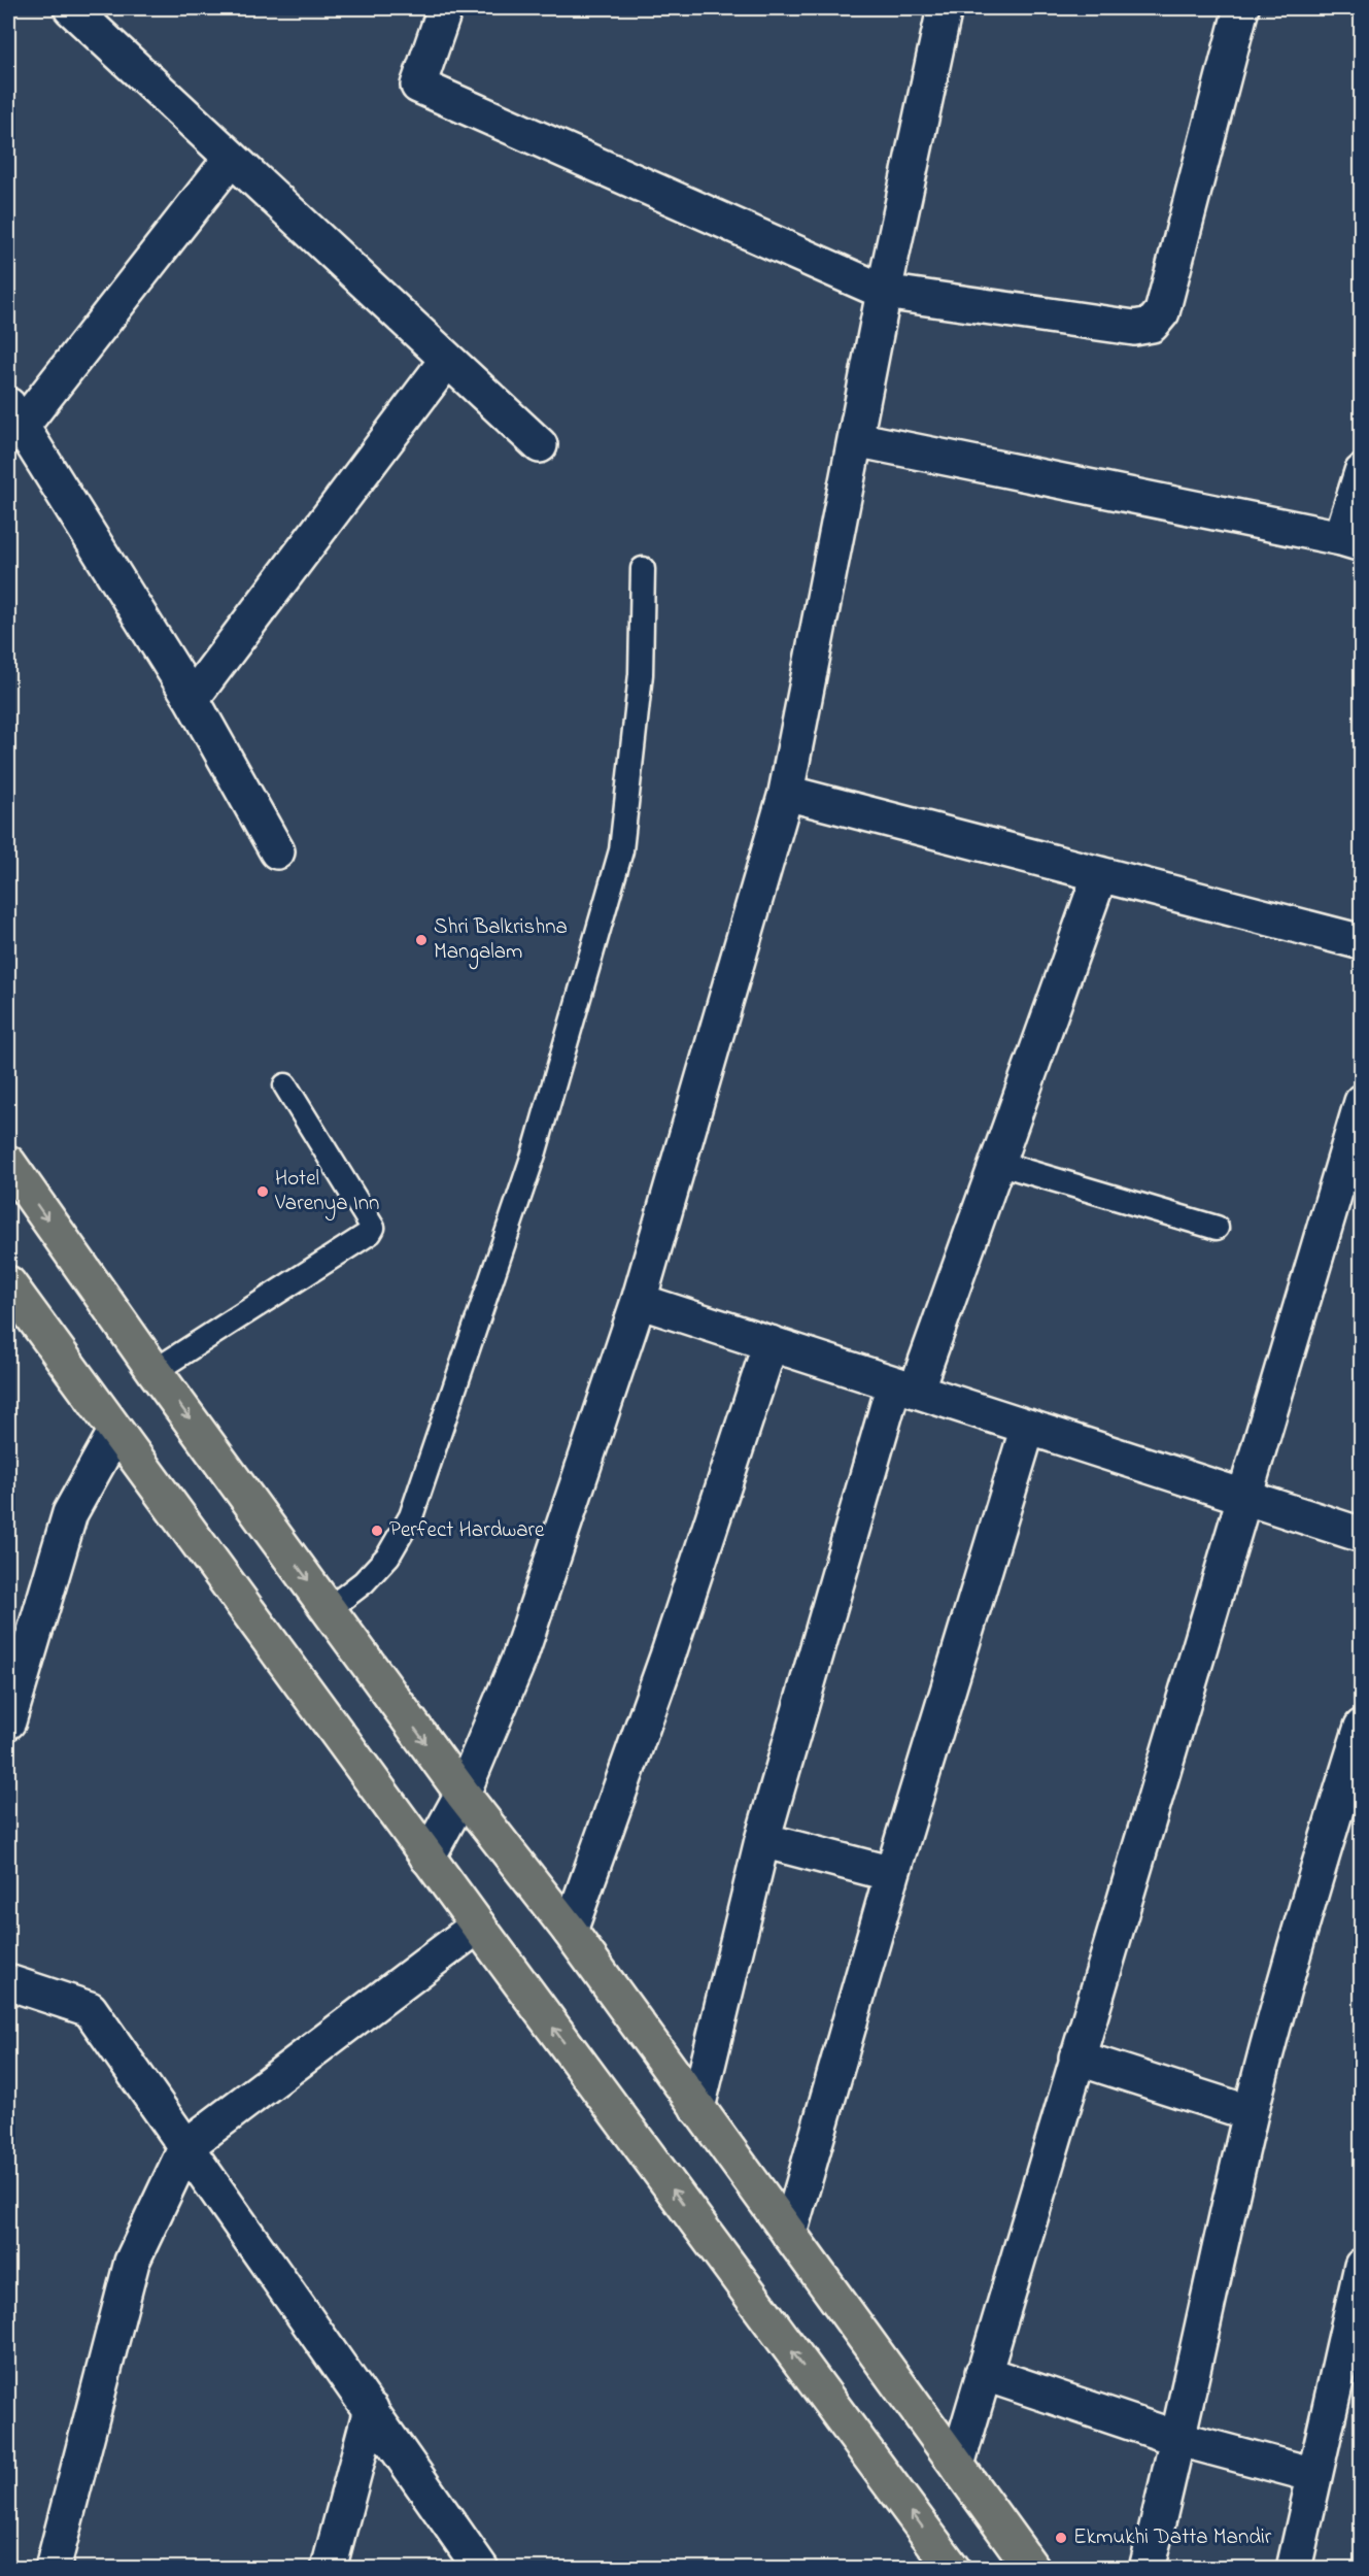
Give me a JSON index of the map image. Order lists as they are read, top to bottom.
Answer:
{
  "places": [
    "Shri Balkrishna Mangalam",
    "Hotel Varenya Inn",
    "Perfect Hardware",
    "Ekmukhi Datta Mandir"
  ]
}
